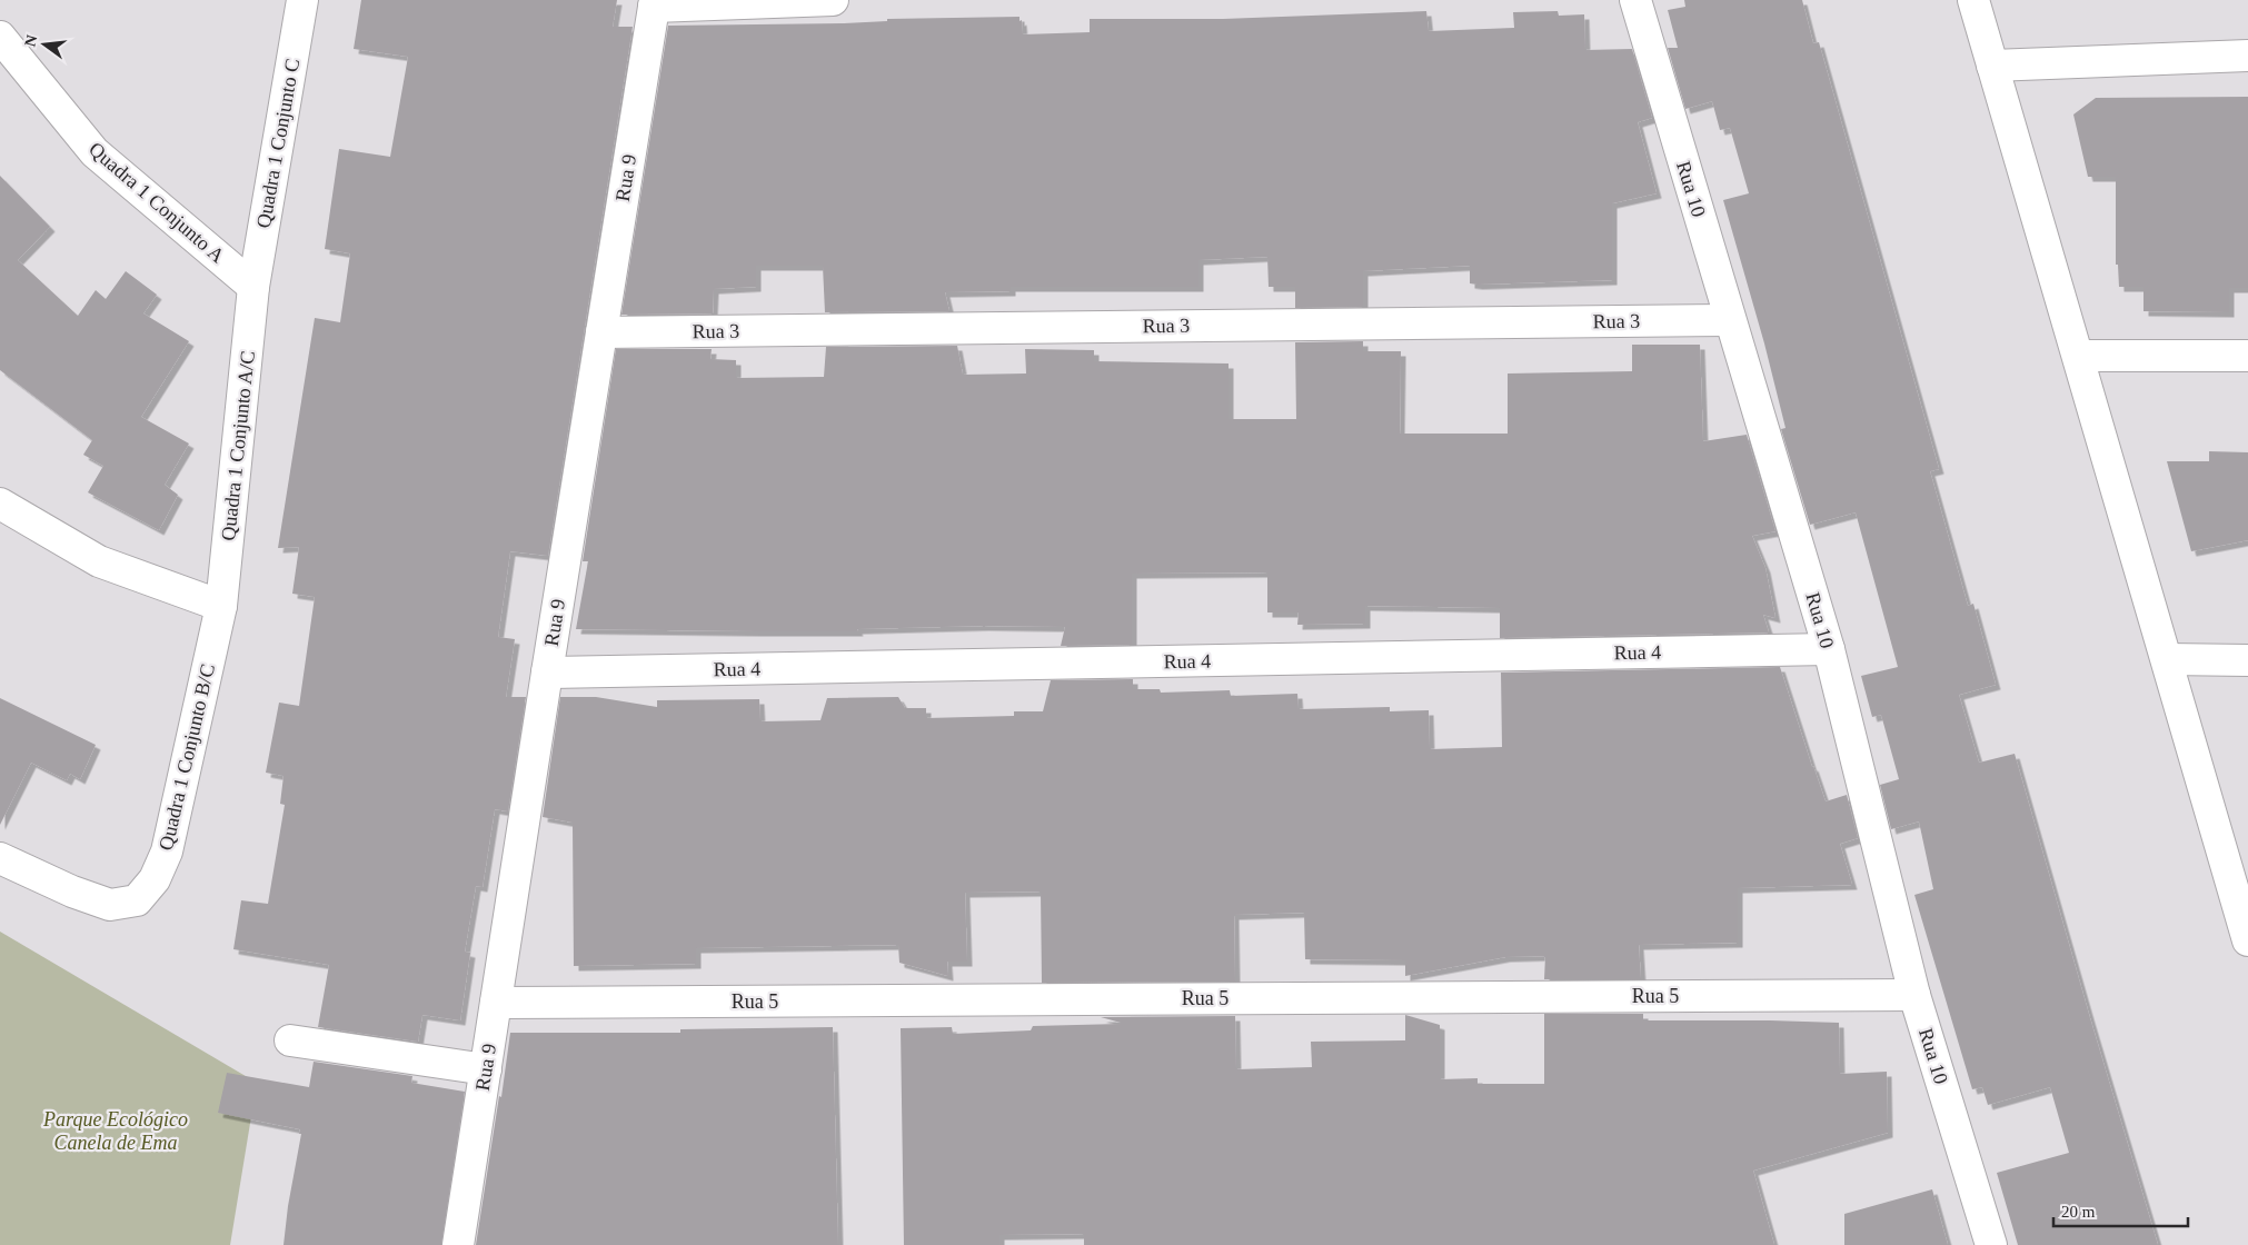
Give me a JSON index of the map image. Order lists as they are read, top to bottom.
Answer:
{
  "streets": {
    "street": [
      "Quadra 1 Conjunto C",
      "Rua 9",
      "Rua 10",
      "Quadra 1 Conjunto A",
      "Rua 3",
      "Quadra 1 Conjunto A/C",
      "Rua 4",
      "Quadra 1 Conjunto B/C",
      "Rua 5"
    ]
  },
  "crossings": [
    ["Quadra 1 Conjunto C", "Quadra 1 Conjunto A"],
    ["Quadra 1 Conjunto C", "Quadra 1 Conjunto A/C"],
    ["Rua 9", "Rua 3"],
    ["Rua 9", "Rua 4"],
    ["Rua 9", "Rua 5"],
    ["Rua 10", "Rua 3"],
    ["Rua 10", "Rua 4"],
    ["Rua 10", "Rua 5"],
    ["Quadra 1 Conjunto A", "Quadra 1 Conjunto A/C"],
    ["Quadra 1 Conjunto A/C", "Quadra 1 Conjunto B/C"]
  ],
  "parks": ["Parque Ecológico Canela de Ema"],
  "scale_bar": "20 m",
  "north": "left"
}
